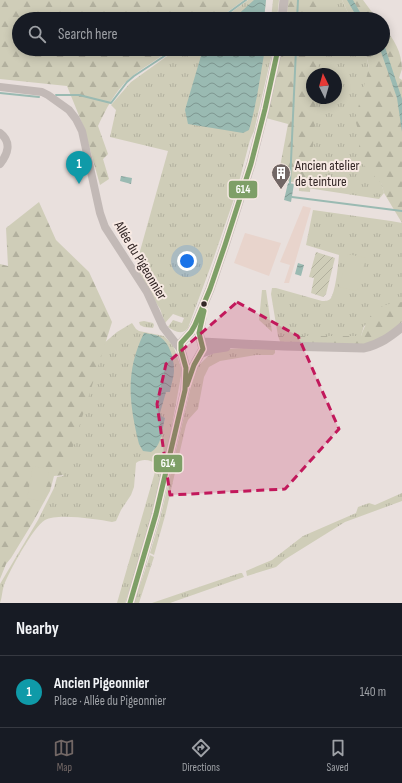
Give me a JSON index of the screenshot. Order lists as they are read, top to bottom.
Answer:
{
  "streets": {
    "street": ["Allée du Pigeonnier"]
  },
  "places": {
    "building": ["Ancien atelier de teinture"]
  },
  "lines": ["transit line 614"],
  "north": "top",
  "page": {
    "search": "Search here",
    "pins": "1",
    "heading": "Nearby",
    "list": [
      {
        "mark": "1",
        "name": "Ancien Pigeonnier",
        "note": "Place · Allée du Pigeonnier",
        "value": "140 m"
      }
    ],
    "nav": ["Map", "Directions", "Saved"]
  }
}
